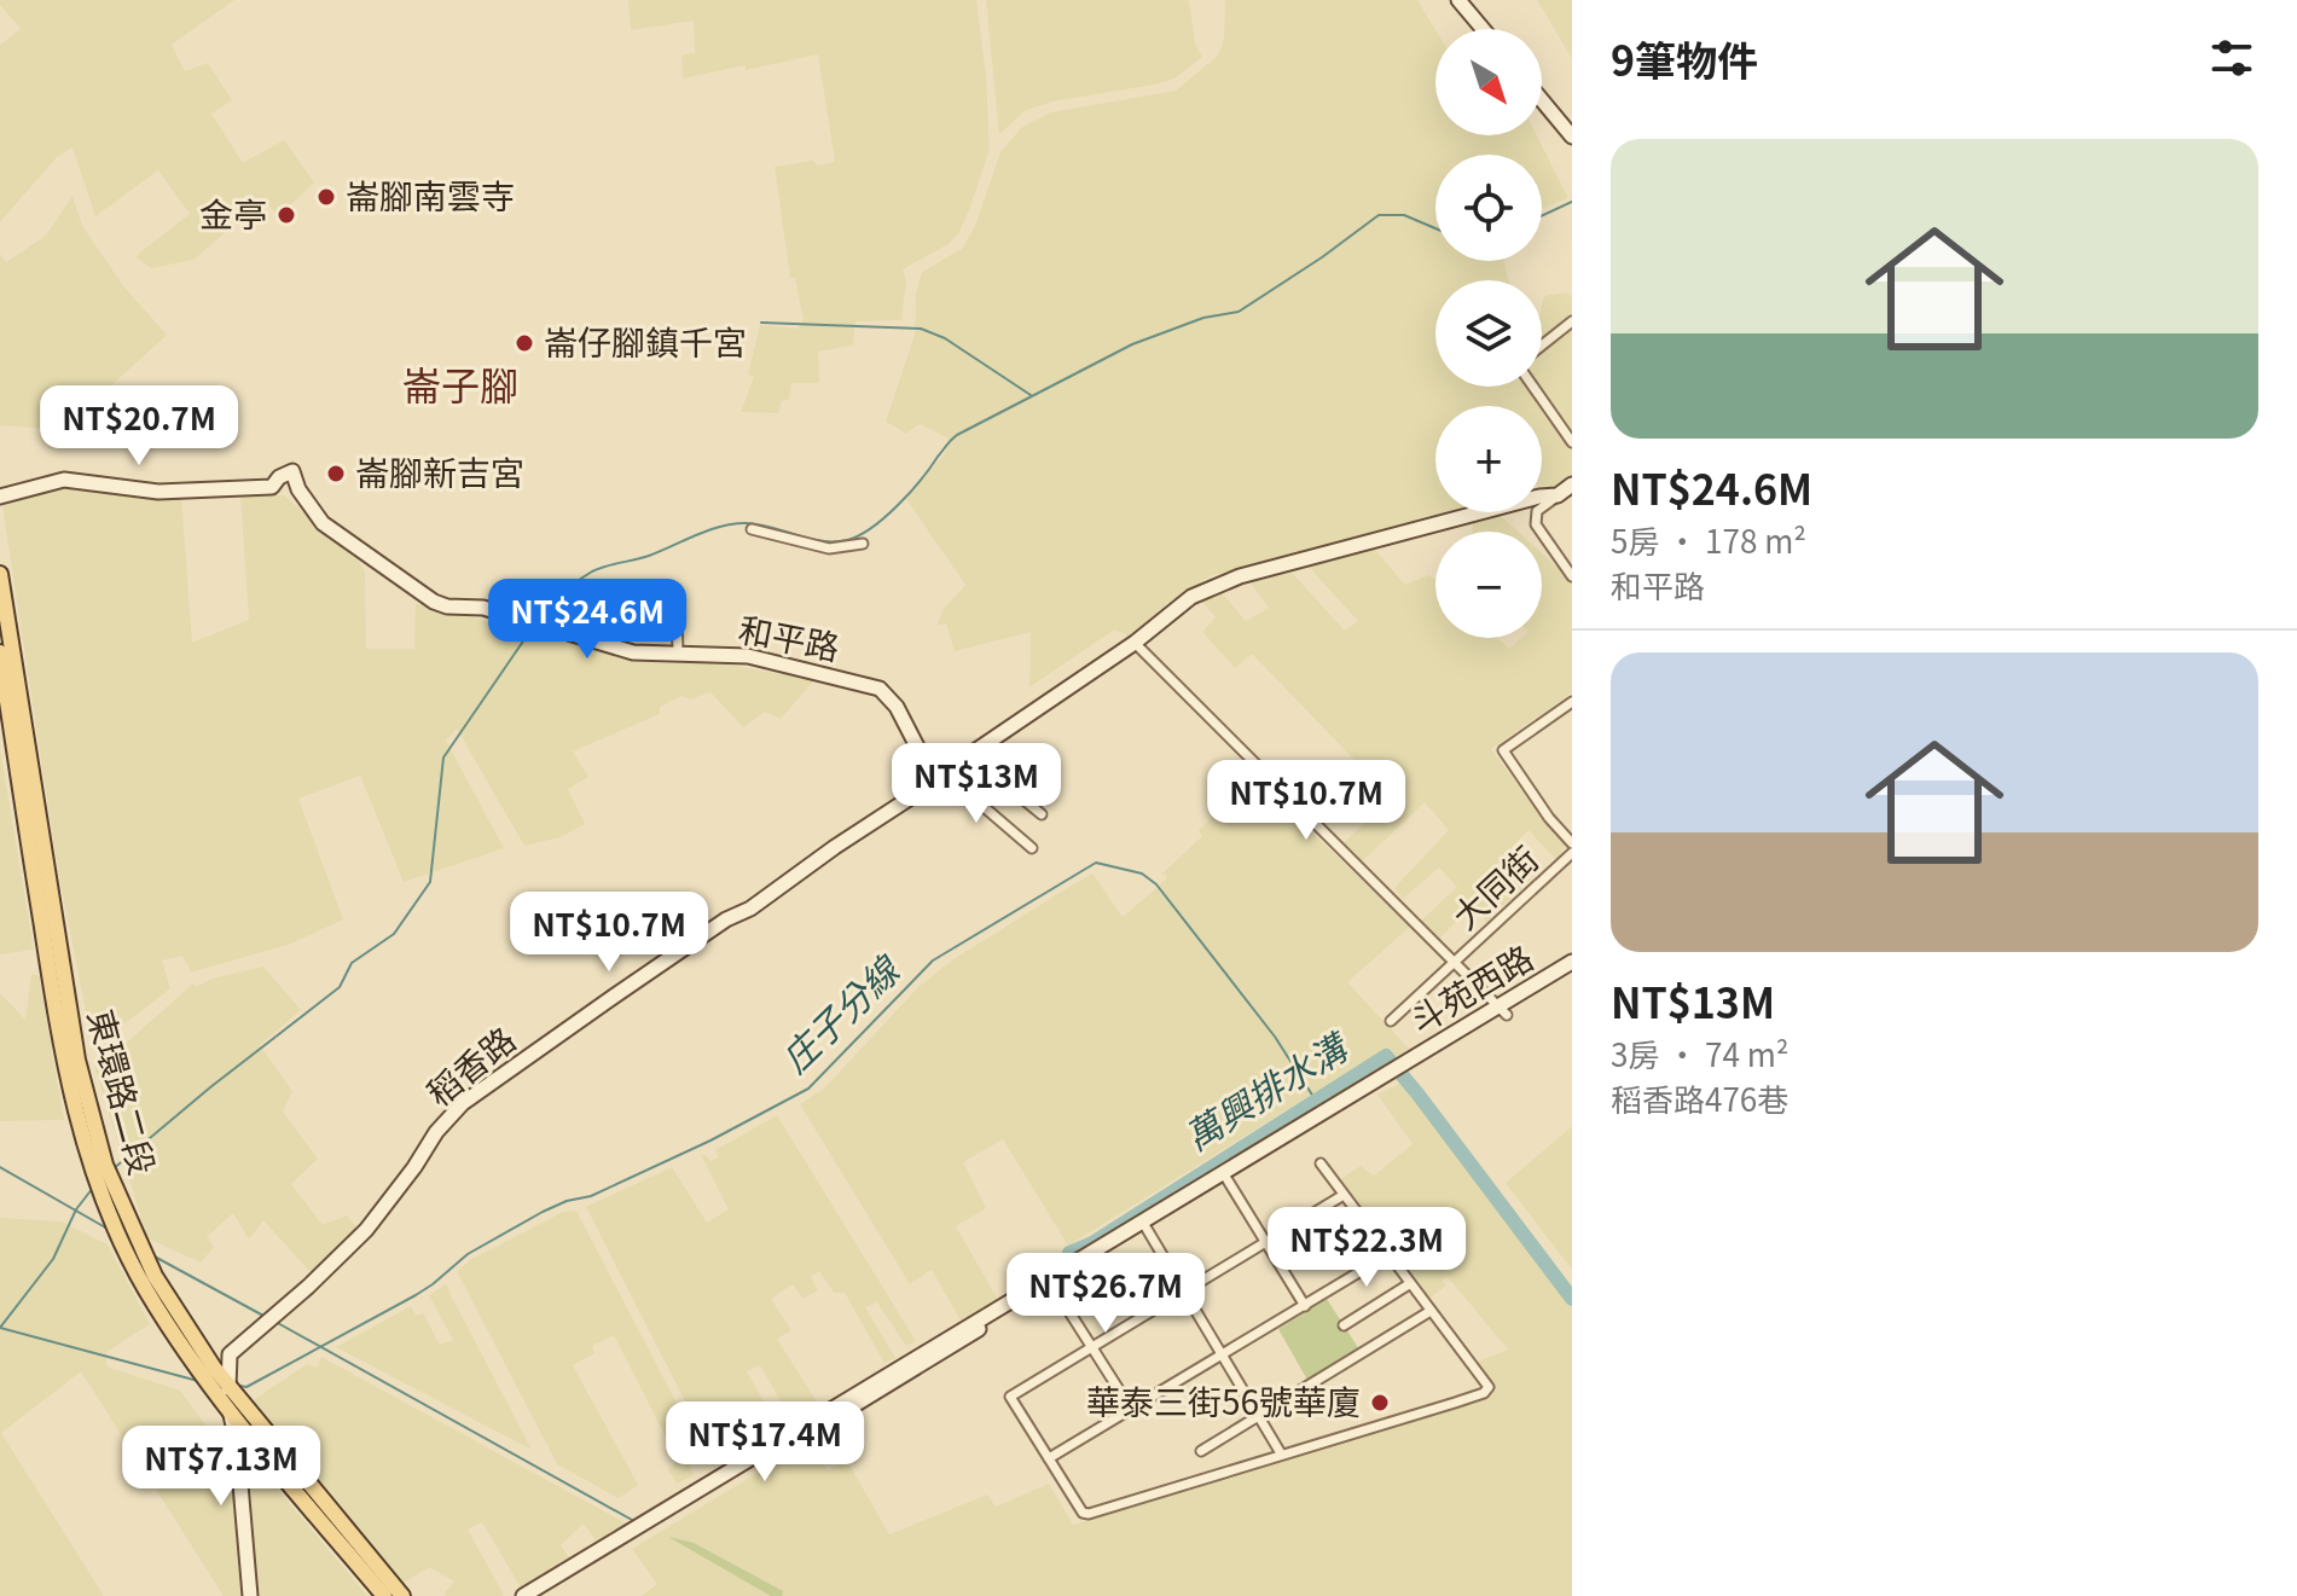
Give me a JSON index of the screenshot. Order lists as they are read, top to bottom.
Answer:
{
  "streets": {
    "main road": ["東環路二段"],
    "street": [
      "和平路",
      "大同街",
      "斗苑西路",
      "稻香路"
    ]
  },
  "crossings": [
    ["和平路", "稻香路"],
    ["稻香路", "東環路二段"]
  ],
  "districts": ["崙子腳"],
  "water": ["庄子分線", "萬興排水溝"],
  "places": [
    "崙腳南雲寺",
    "金亭",
    "崙仔腳鎮千宮",
    "崙腳新吉宮",
    "華泰三街56號華廈"
  ],
  "north": "bottom right",
  "page": {
    "heading": "9筆物件",
    "map_buttons": ["+", "−"],
    "list": [
      {
        "name": "NT$24.6M",
        "note": "5房 · 178 m² · 和平路"
      },
      {
        "name": "NT$13M",
        "note": "3房 · 74 m² · 稻香路476巷"
      }
    ],
    "price": [
      "NT$20.7M",
      "NT$24.6M",
      "NT$13M",
      "NT$10.7M",
      "NT$10.7M",
      "NT$22.3M",
      "NT$26.7M",
      "NT$17.4M",
      "NT$7.13M"
    ]
  }
}
